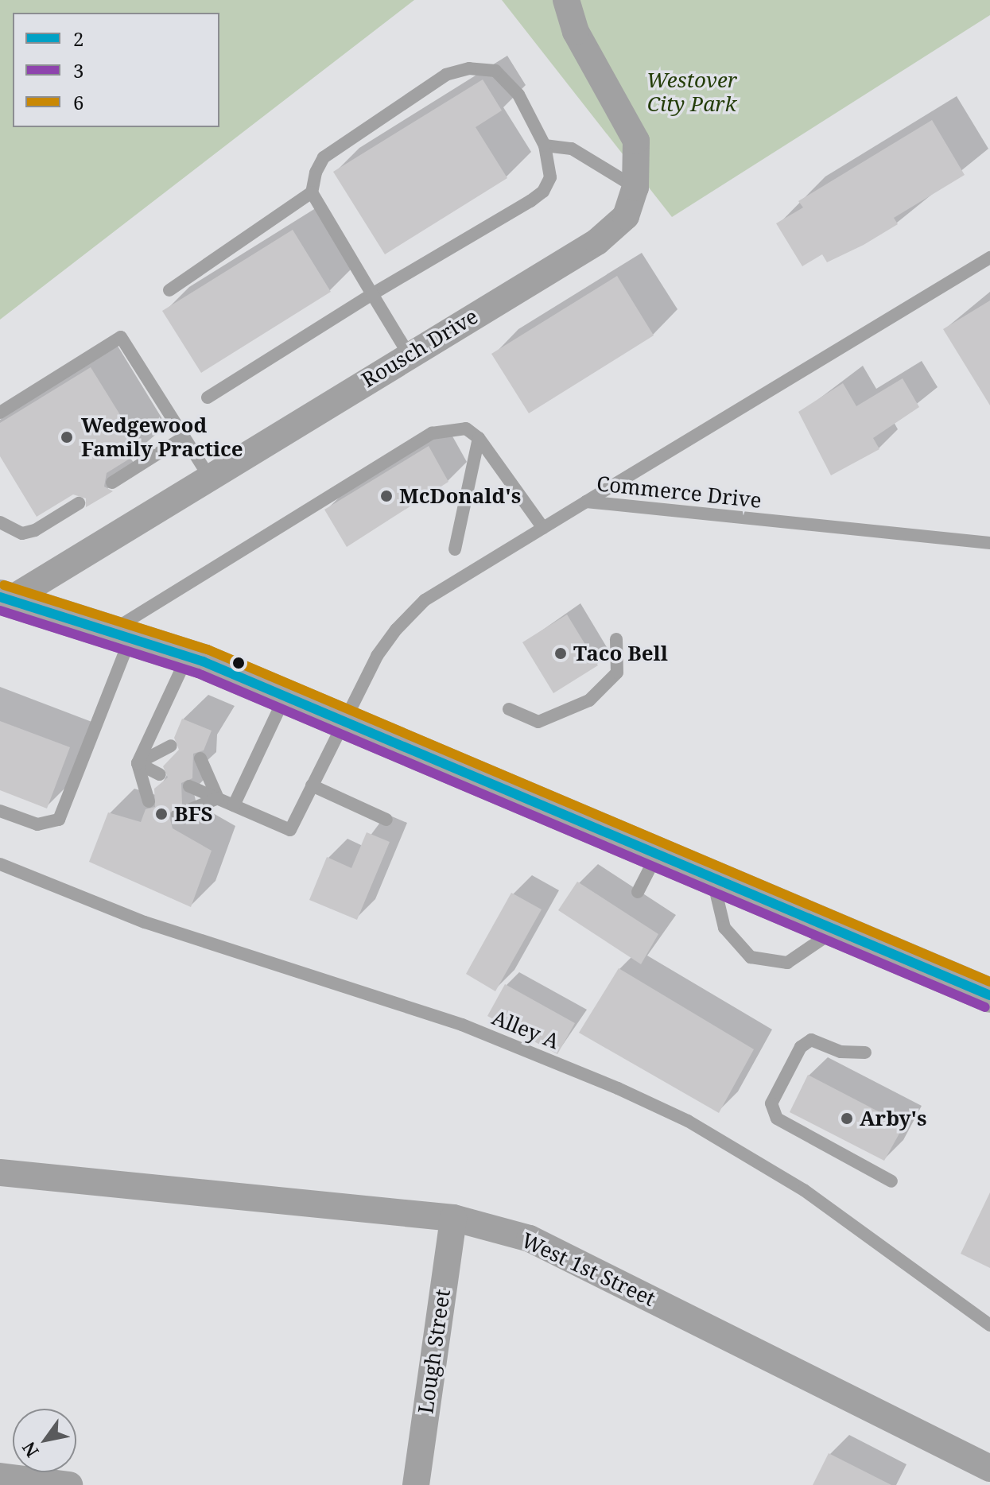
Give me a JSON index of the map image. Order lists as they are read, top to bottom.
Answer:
{
  "streets": {
    "street": ["Rousch Drive", "West 1st Street", "Lough Street"],
    "lane": ["Commerce Drive", "Alley A"]
  },
  "crossings": [
    ["West 1st Street", "Lough Street"]
  ],
  "parks": ["Westover City Park"],
  "places": [
    "Wedgewood Family Practice",
    "McDonald's",
    "Taco Bell",
    "BFS",
    "Arby's"
  ],
  "lines": ["transit line 6", "transit line 2", "transit line 3"],
  "legend": ["2", "3", "6"],
  "north": "bottom left"
}
